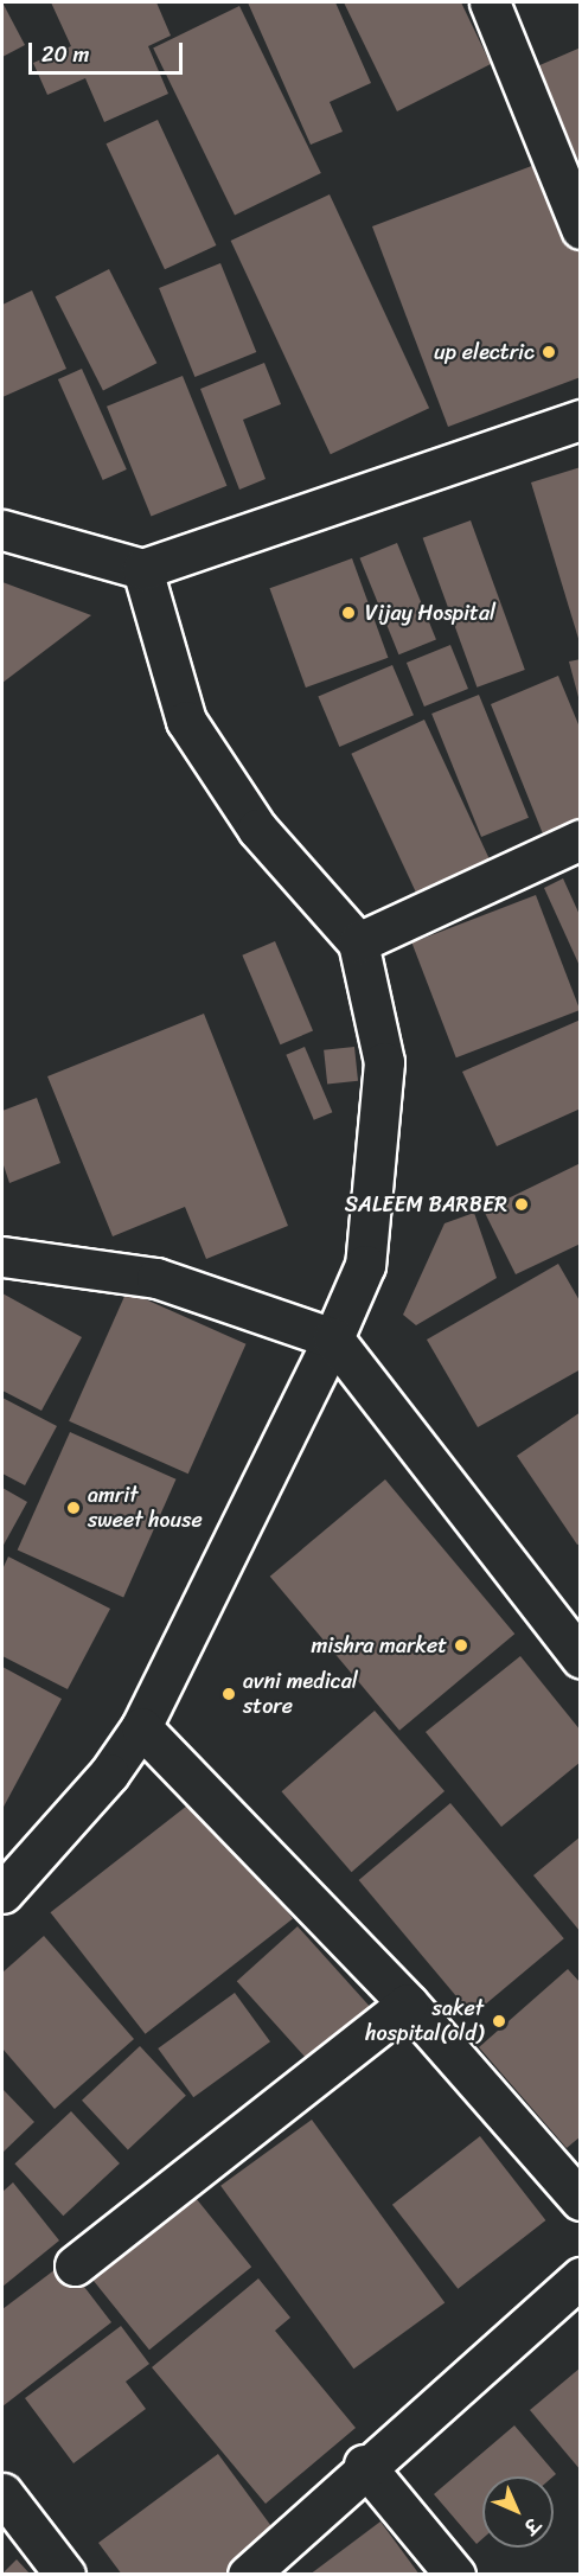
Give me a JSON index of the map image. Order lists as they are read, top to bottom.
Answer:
{
  "places": [
    "up electric",
    "Vijay Hospital",
    "SALEEM BARBER",
    "amrit sweet house",
    "mishra market",
    "avni medical store",
    "saket hospital(old)"
  ],
  "scale_bar": "20 m",
  "north": "bottom right"
}
